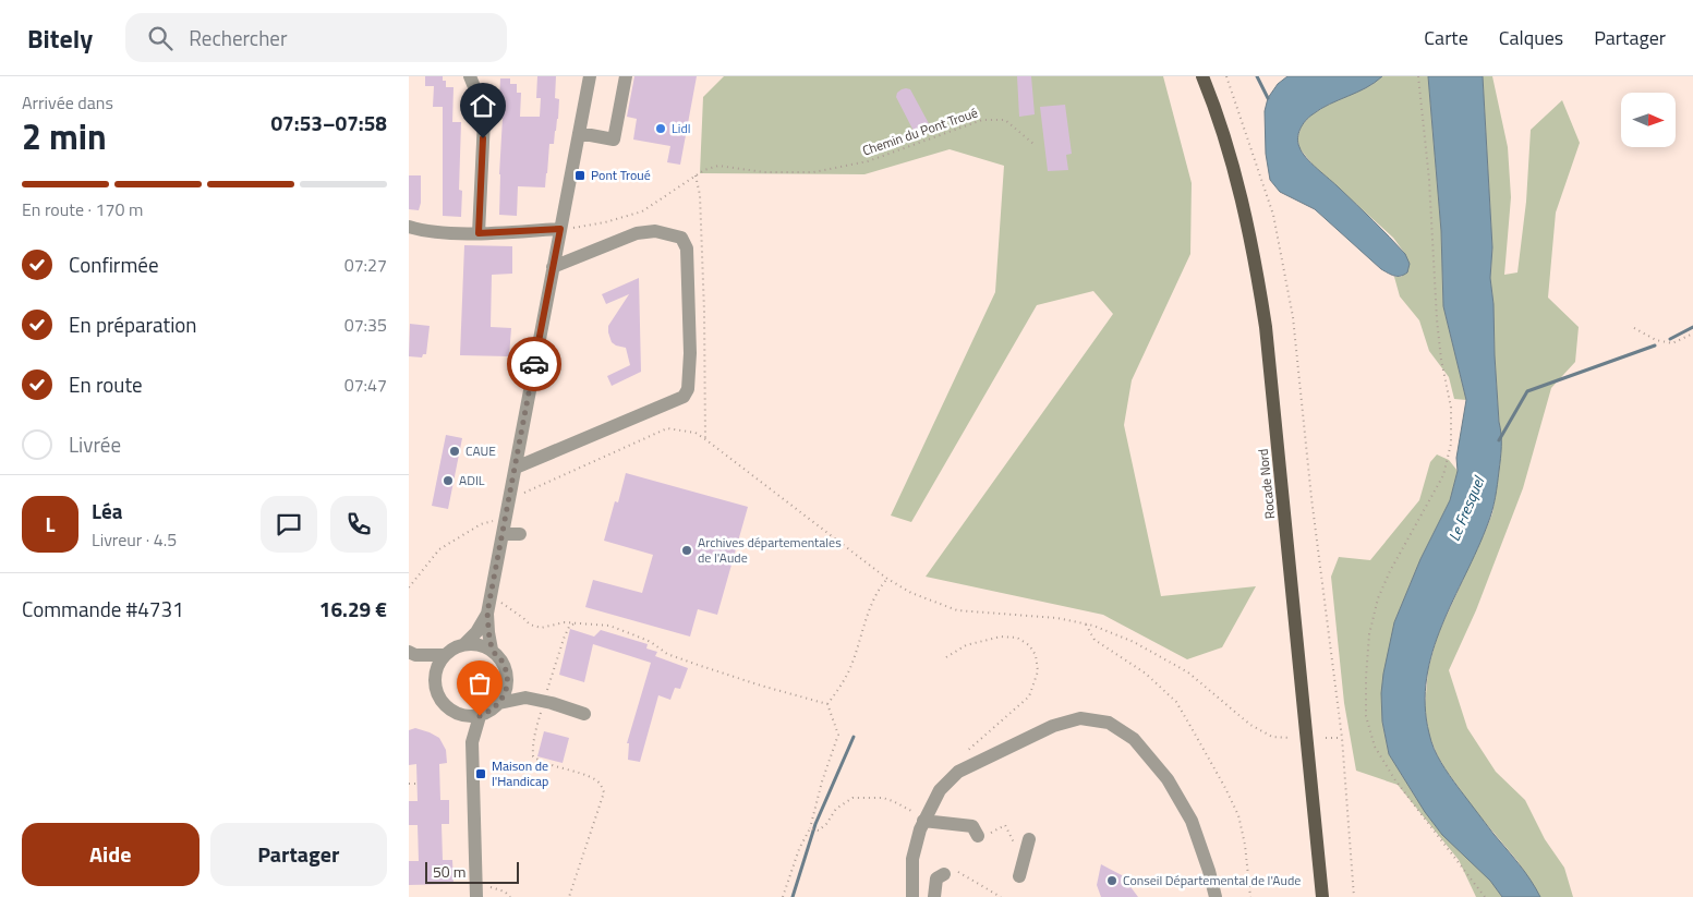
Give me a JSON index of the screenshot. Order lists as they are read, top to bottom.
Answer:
{
  "streets": {
    "main road": ["Rocade Nord"],
    "path": ["Chemin du Pont Troué"]
  },
  "water": ["Le Fresquel"],
  "places": {
    "other": [
      "Lidl",
      "CAUE",
      "ADIL",
      "Archives départementales de l'Aude",
      "Conseil Départemental de l'Aude"
    ],
    "transit": ["Pont Troué", "Maison de l'Handicap"]
  },
  "scale_bar": "50 m",
  "north": "right",
  "page": {
    "header": "Bitely",
    "search": "Rechercher",
    "nav": ["Carte", "Calques", "Partager"],
    "heading": ["2 min", "Arrivée dans", "07:53–07:58"],
    "panel": [
      "Léa",
      "Livreur · 4.5",
      "Commande #4731",
      "16.29 €"
    ],
    "bar": "En route · 170 m",
    "list": [
      ["Confirmée", "07:27"],
      ["En préparation", "07:35"],
      ["En route", "07:47"],
      "Livrée"
    ],
    "round": "L",
    "buttons": ["Aide", "Partager"],
    "scale": "50 m"
  }
}
